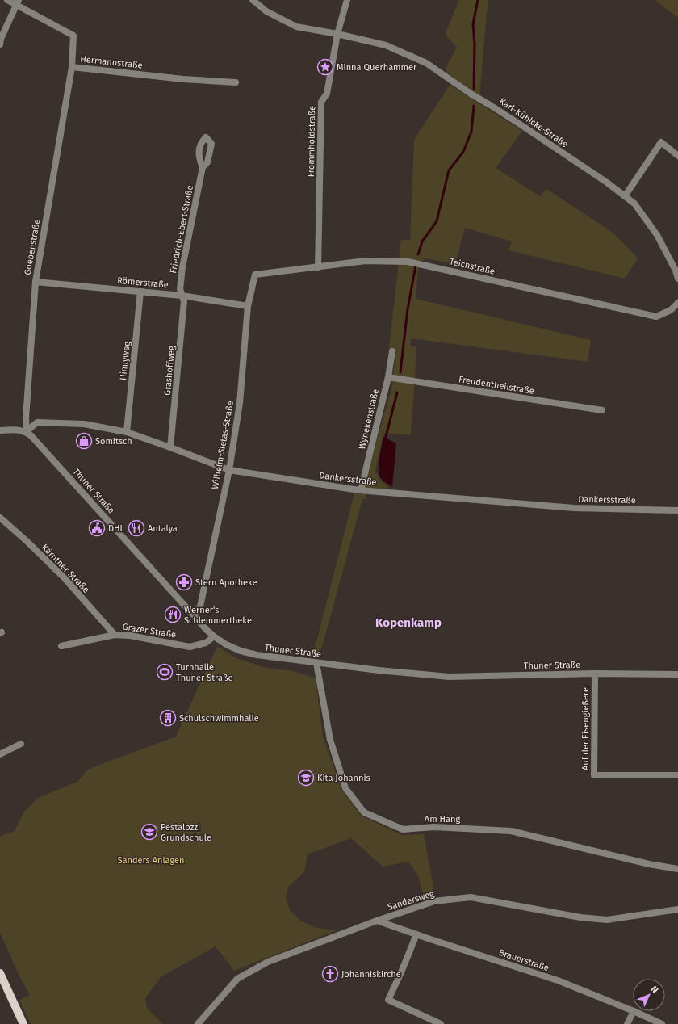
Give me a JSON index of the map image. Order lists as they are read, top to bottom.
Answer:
{
  "streets": {
    "street": [
      "Hermannstraße",
      "Karl-Kühlcke-Straße",
      "Frommholdstraße",
      "Friedrich-Ebert-Straße",
      "Goebenstraße",
      "Teichstraße",
      "Römerstraße",
      "Himlyweg",
      "Grashoffweg",
      "Freudentheilstraße",
      "Wynekenstraße",
      "Wilhelm-Sietas-Straße",
      "Dankersstraße",
      "Thuner Straße",
      "Kärntner Straße",
      "Grazer Straße",
      "Auf der Eisengießerei",
      "Am Hang",
      "Sandersweg",
      "Brauerstraße"
    ]
  },
  "crossings": [
    ["Hermannstraße", "Goebenstraße"],
    ["Karl-Kühlcke-Straße", "Frommholdstraße"],
    ["Frommholdstraße", "Teichstraße"],
    ["Friedrich-Ebert-Straße", "Römerstraße"],
    ["Friedrich-Ebert-Straße", "Grashoffweg"],
    ["Goebenstraße", "Römerstraße"],
    ["Goebenstraße", "Dankersstraße"],
    ["Goebenstraße", "Thuner Straße"],
    ["Teichstraße", "Wilhelm-Sietas-Straße"],
    ["Römerstraße", "Himlyweg"],
    ["Römerstraße", "Grashoffweg"],
    ["Römerstraße", "Wilhelm-Sietas-Straße"],
    ["Himlyweg", "Dankersstraße"],
    ["Grashoffweg", "Dankersstraße"],
    ["Freudentheilstraße", "Wynekenstraße"],
    ["Wynekenstraße", "Dankersstraße"],
    ["Wilhelm-Sietas-Straße", "Dankersstraße"],
    ["Wilhelm-Sietas-Straße", "Thuner Straße"],
    ["Dankersstraße", "Thuner Straße"],
    ["Thuner Straße", "Grazer Straße"],
    ["Thuner Straße", "Auf der Eisengießerei"],
    ["Thuner Straße", "Am Hang"],
    ["Kärntner Straße", "Grazer Straße"],
    ["Sandersweg", "Brauerstraße"]
  ],
  "districts": ["Kopenkamp"],
  "parks": ["Sanders Anlagen"],
  "places": {
    "place": ["Minna Querhammer"],
    "shop": ["Somitsch"],
    "public building": ["DHL"],
    "restaurant": ["Antalya", "Werner's Schlemmertheke"],
    "pharmacy": ["Stern Apotheke"],
    "sports": ["Turnhalle Thuner Straße"],
    "building": ["Schulschwimmhalle"],
    "school or university": ["Kita Johannis", "Pestalozzi Grundschule"],
    "church": ["Johanniskirche"]
  },
  "north": "top right"
}
